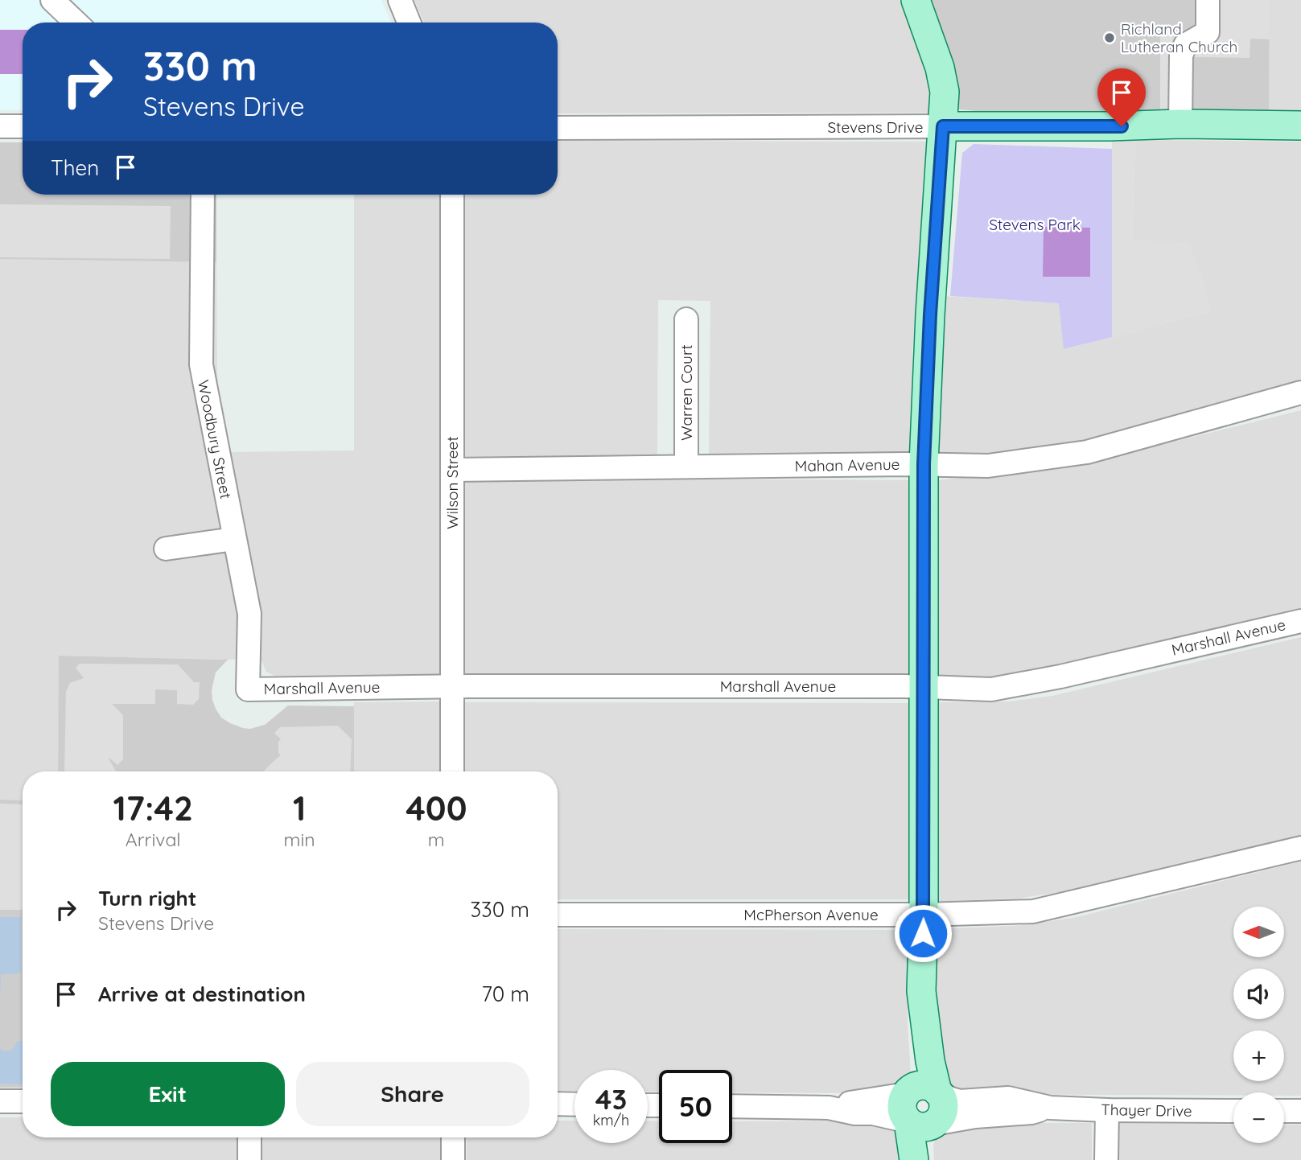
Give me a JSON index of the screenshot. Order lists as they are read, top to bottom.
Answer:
{
  "streets": {
    "main road": ["Stevens Drive"],
    "street": [
      "Warren Court",
      "Woodbury Street",
      "Mahan Avenue",
      "Wilson Street",
      "Marshall Avenue",
      "McPherson Avenue",
      "Thayer Drive"
    ]
  },
  "crossings": [
    ["Warren Court", "Mahan Avenue"],
    ["Woodbury Street", "Marshall Avenue"],
    ["Mahan Avenue", "Wilson Street"],
    ["Wilson Street", "Marshall Avenue"]
  ],
  "parks": ["Stevens Park"],
  "places": ["Richland Lutheran Church"],
  "north": "left",
  "page": {
    "turn": ["330 m", "Stevens Drive"],
    "then": "Then",
    "eta": [
      "17:42",
      "Arrival",
      "1",
      "min",
      "400",
      "m"
    ],
    "list": [
      {
        "name": "Turn right",
        "note": "Stevens Drive",
        "value": "330 m"
      },
      {
        "name": "Arrive at destination",
        "value": "70 m"
      }
    ],
    "map_buttons": ["+", "−"],
    "buttons": ["Exit", "Share"],
    "speed": "43 km/h",
    "limit": "50"
  }
}
